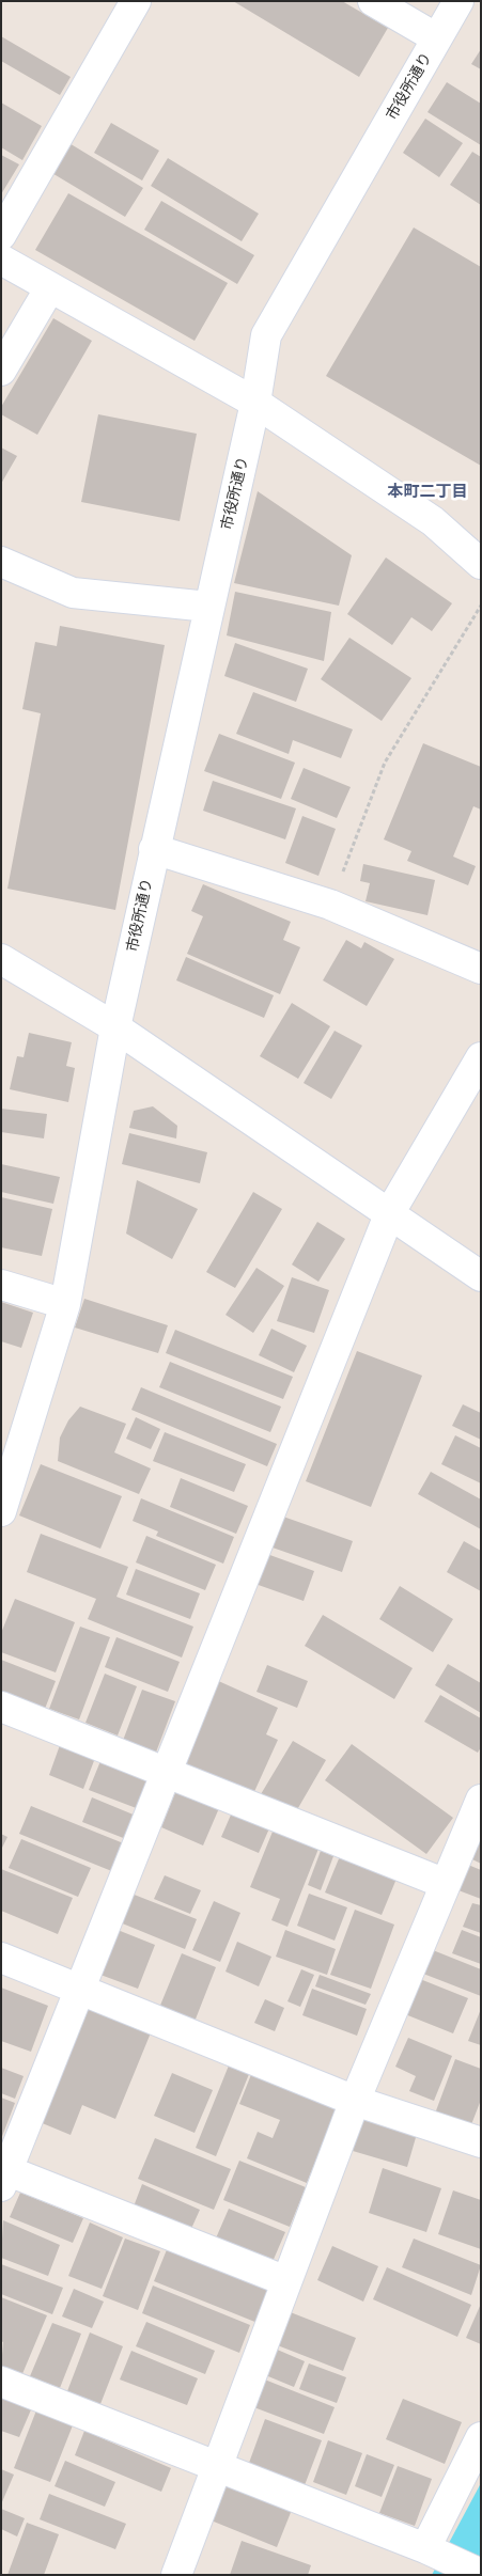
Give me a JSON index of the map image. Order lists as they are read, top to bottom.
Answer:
{
  "streets": {
    "street": ["市役所通り"]
  },
  "districts": ["本町二丁目"]
}
